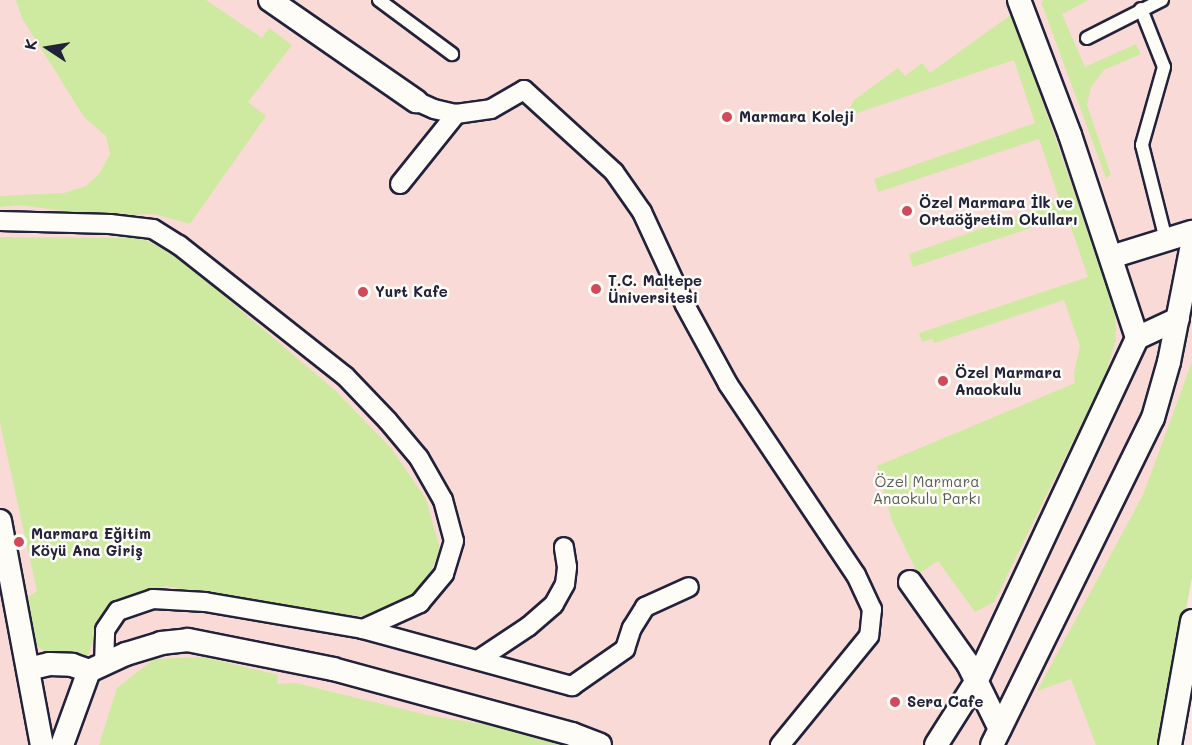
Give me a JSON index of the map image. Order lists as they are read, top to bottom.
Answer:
{
  "parks": ["Özel Marmara Anaokulu Parkı"],
  "places": [
    "Marmara Koleji",
    "Özel Marmara İlk ve Ortaöğretim Okulları",
    "T.C. Maltepe Üniversitesi",
    "Yurt Kafe",
    "Özel Marmara Anaokulu",
    "Marmara Eğitim Köyü Ana Giriş",
    "Sera Cafe"
  ],
  "north": "left"
}
